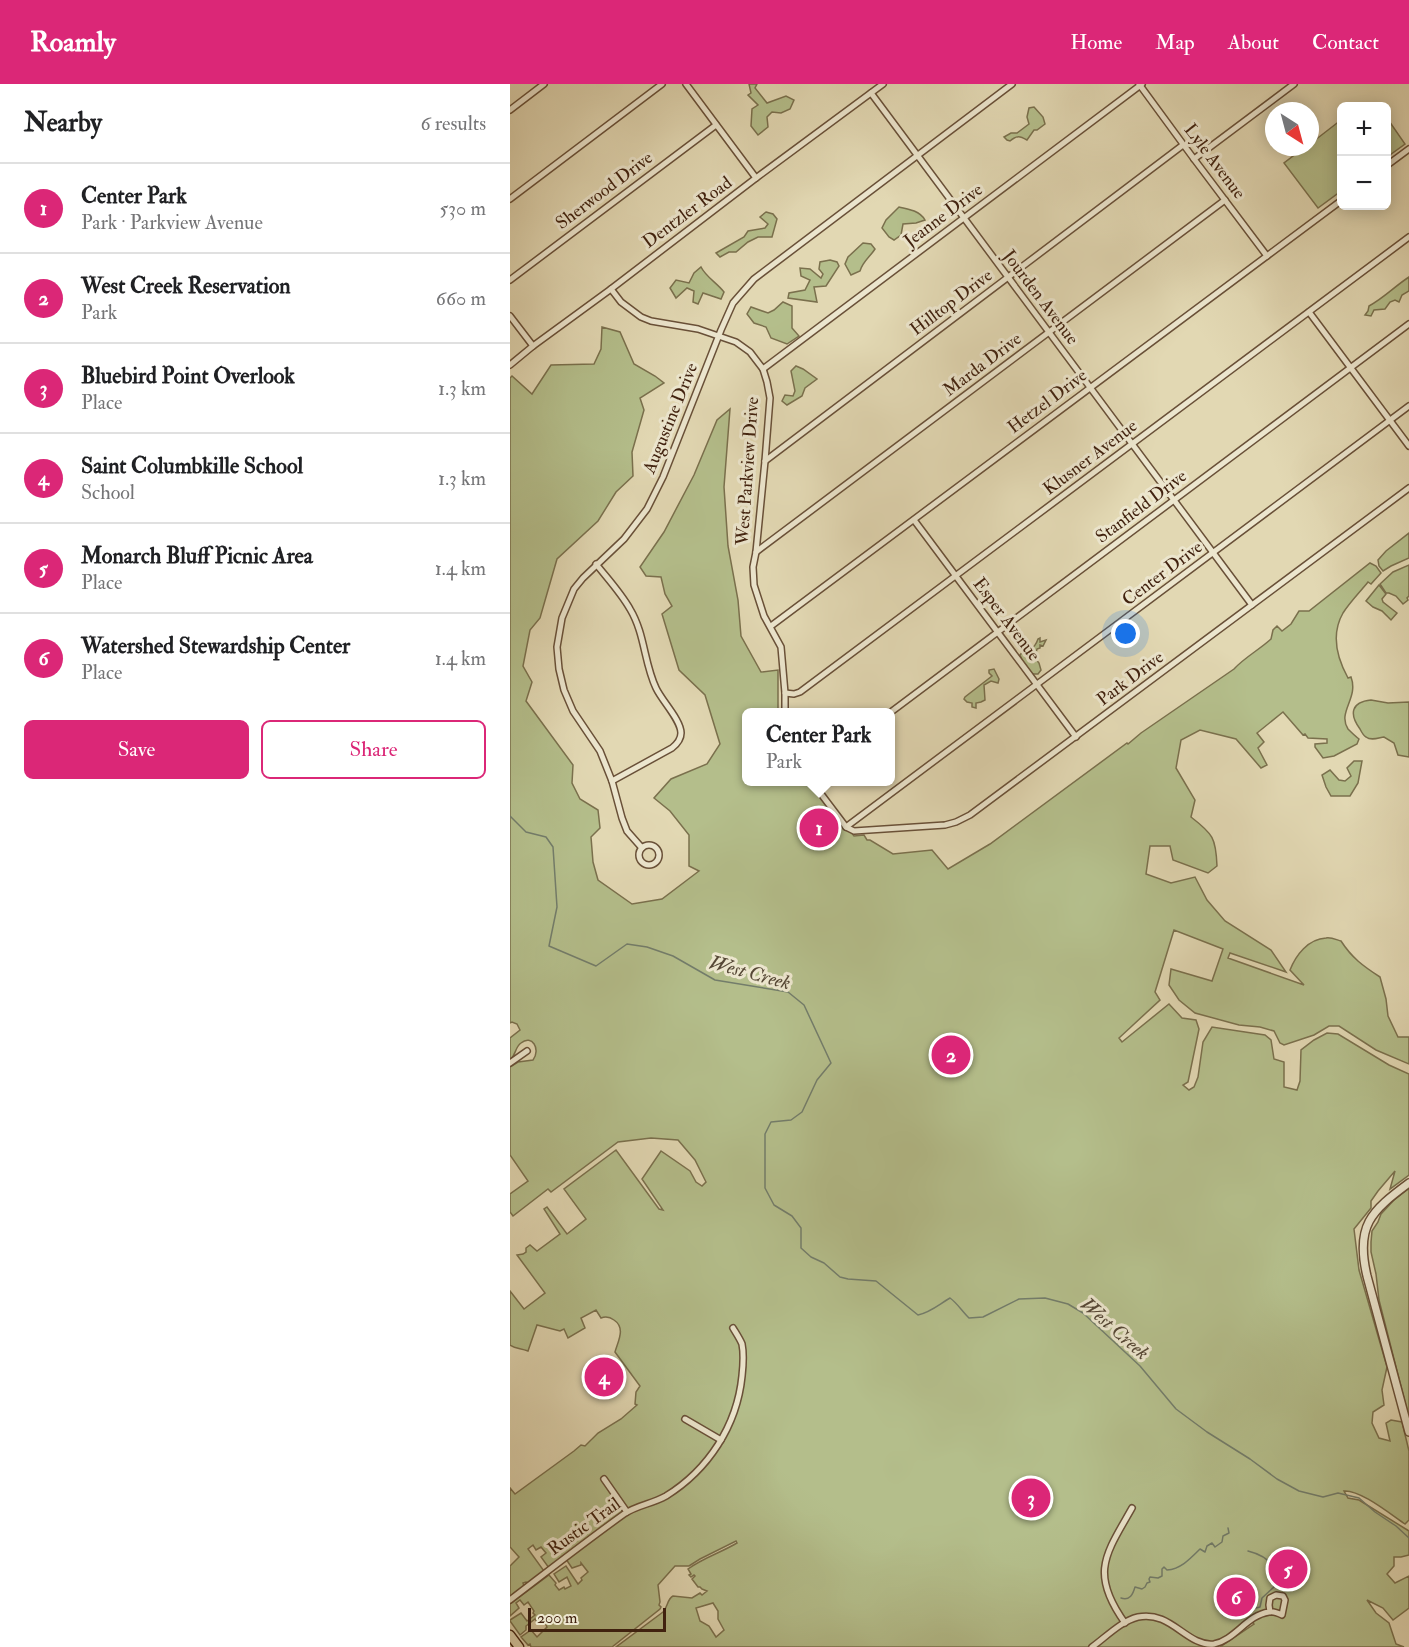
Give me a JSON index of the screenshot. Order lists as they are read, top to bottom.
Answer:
{
  "streets": {
    "street": [
      "Lyle Avenue",
      "Sherwood Drive",
      "Dentzler Road",
      "Jeanne Drive",
      "Jourden Avenue",
      "Hilltop Drive",
      "Marda Drive",
      "Hetzel Drive",
      "Augustine Drive",
      "Klusner Avenue",
      "West Parkview Drive",
      "Stanfield Drive",
      "Center Drive",
      "Esper Avenue",
      "Park Drive",
      "Rustic Trail"
    ]
  },
  "crossings": [
    ["Lyle Avenue", "Jeanne Drive"],
    ["Lyle Avenue", "Hilltop Drive"],
    ["Lyle Avenue", "Marda Drive"],
    ["Lyle Avenue", "Hetzel Drive"],
    ["Dentzler Road", "Jourden Avenue"],
    ["Dentzler Road", "West Parkview Drive"],
    ["Jeanne Drive", "Jourden Avenue"],
    ["Jeanne Drive", "West Parkview Drive"],
    ["Jourden Avenue", "Hilltop Drive"],
    ["Jourden Avenue", "Marda Drive"],
    ["Jourden Avenue", "Hetzel Drive"],
    ["Jourden Avenue", "Augustine Drive"],
    ["Jourden Avenue", "Klusner Avenue"],
    ["Jourden Avenue", "Stanfield Drive"],
    ["Jourden Avenue", "Center Drive"],
    ["Jourden Avenue", "Park Drive"],
    ["Hilltop Drive", "West Parkview Drive"],
    ["Marda Drive", "West Parkview Drive"],
    ["Hetzel Drive", "West Parkview Drive"],
    ["Hetzel Drive", "Esper Avenue"],
    ["Augustine Drive", "West Parkview Drive"],
    ["Klusner Avenue", "West Parkview Drive"],
    ["Klusner Avenue", "Esper Avenue"],
    ["Stanfield Drive", "Esper Avenue"],
    ["Center Drive", "Esper Avenue"],
    ["Center Drive", "Park Drive"],
    ["Esper Avenue", "Park Drive"]
  ],
  "water": ["West Creek"],
  "scale_bar": "200 m",
  "north": "bottom right",
  "page": {
    "header": "Roamly",
    "nav": [
      "Home",
      "Map",
      "About",
      "Contact"
    ],
    "heading": ["Nearby", "6 results"],
    "map_buttons": ["+", "−"],
    "list": [
      {
        "mark": "1",
        "name": "Center Park",
        "note": "Park · Parkview Avenue",
        "value": "530 m"
      },
      {
        "mark": "2",
        "name": "West Creek Reservation",
        "note": "Park",
        "value": "660 m"
      },
      {
        "mark": "3",
        "name": "Bluebird Point Overlook",
        "note": "Place",
        "value": "1.3 km"
      },
      {
        "mark": "4",
        "name": "Saint Columbkille School",
        "note": "School",
        "value": "1.3 km"
      },
      {
        "mark": "5",
        "name": "Monarch Bluff Picnic Area",
        "note": "Place",
        "value": "1.4 km"
      },
      {
        "mark": "6",
        "name": "Watershed Stewardship Center",
        "note": "Place",
        "value": "1.4 km"
      }
    ],
    "buttons": ["Save", "Share"],
    "popup": ["Center Park", "Park"],
    "pins": [
      "1",
      "2",
      "4",
      "3",
      "5",
      "6"
    ],
    "scale": "200 m"
  }
}
